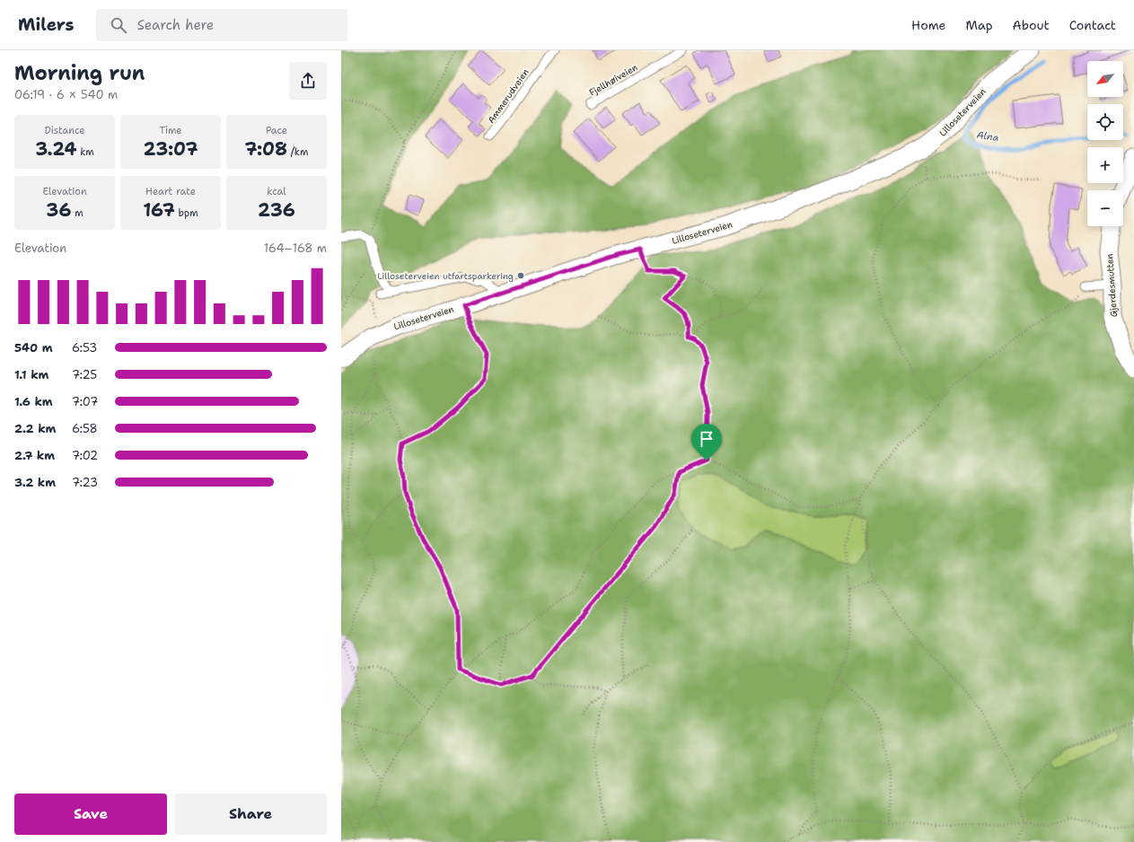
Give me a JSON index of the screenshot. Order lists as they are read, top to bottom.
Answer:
{
  "streets": {
    "street": ["Lilloseterveien", "Gjerdesmutten"],
    "lane": ["Fjellhøiveien", "Ammerudveien"]
  },
  "water": ["Alna"],
  "places": ["Lilloseterveien utfartsparkering"],
  "north": "bottom left",
  "page": {
    "header": "Milers",
    "search": "Search here",
    "nav": [
      "Home",
      "Map",
      "About",
      "Contact"
    ],
    "heading": ["Morning run", "06:19 · 6 × 540 m"],
    "map_buttons": ["+", "−"],
    "stats": [
      ["Distance", "3.24 km"],
      ["Time", "23:07"],
      ["Pace", "7:08 /km"],
      ["Elevation", "36 m"],
      ["Heart rate", "167 bpm"],
      ["kcal", "236"]
    ],
    "chart": ["Elevation", "164–168 m"],
    "list": [
      {
        "name": "540 m",
        "note": "6:53"
      },
      {
        "name": "1.1 km",
        "note": "7:25"
      },
      {
        "name": "1.6 km",
        "note": "7:07"
      },
      {
        "name": "2.2 km",
        "note": "6:58"
      },
      {
        "name": "2.7 km",
        "note": "7:02"
      },
      {
        "name": "3.2 km",
        "note": "7:23"
      }
    ],
    "buttons": ["Save", "Share"]
  }
}
